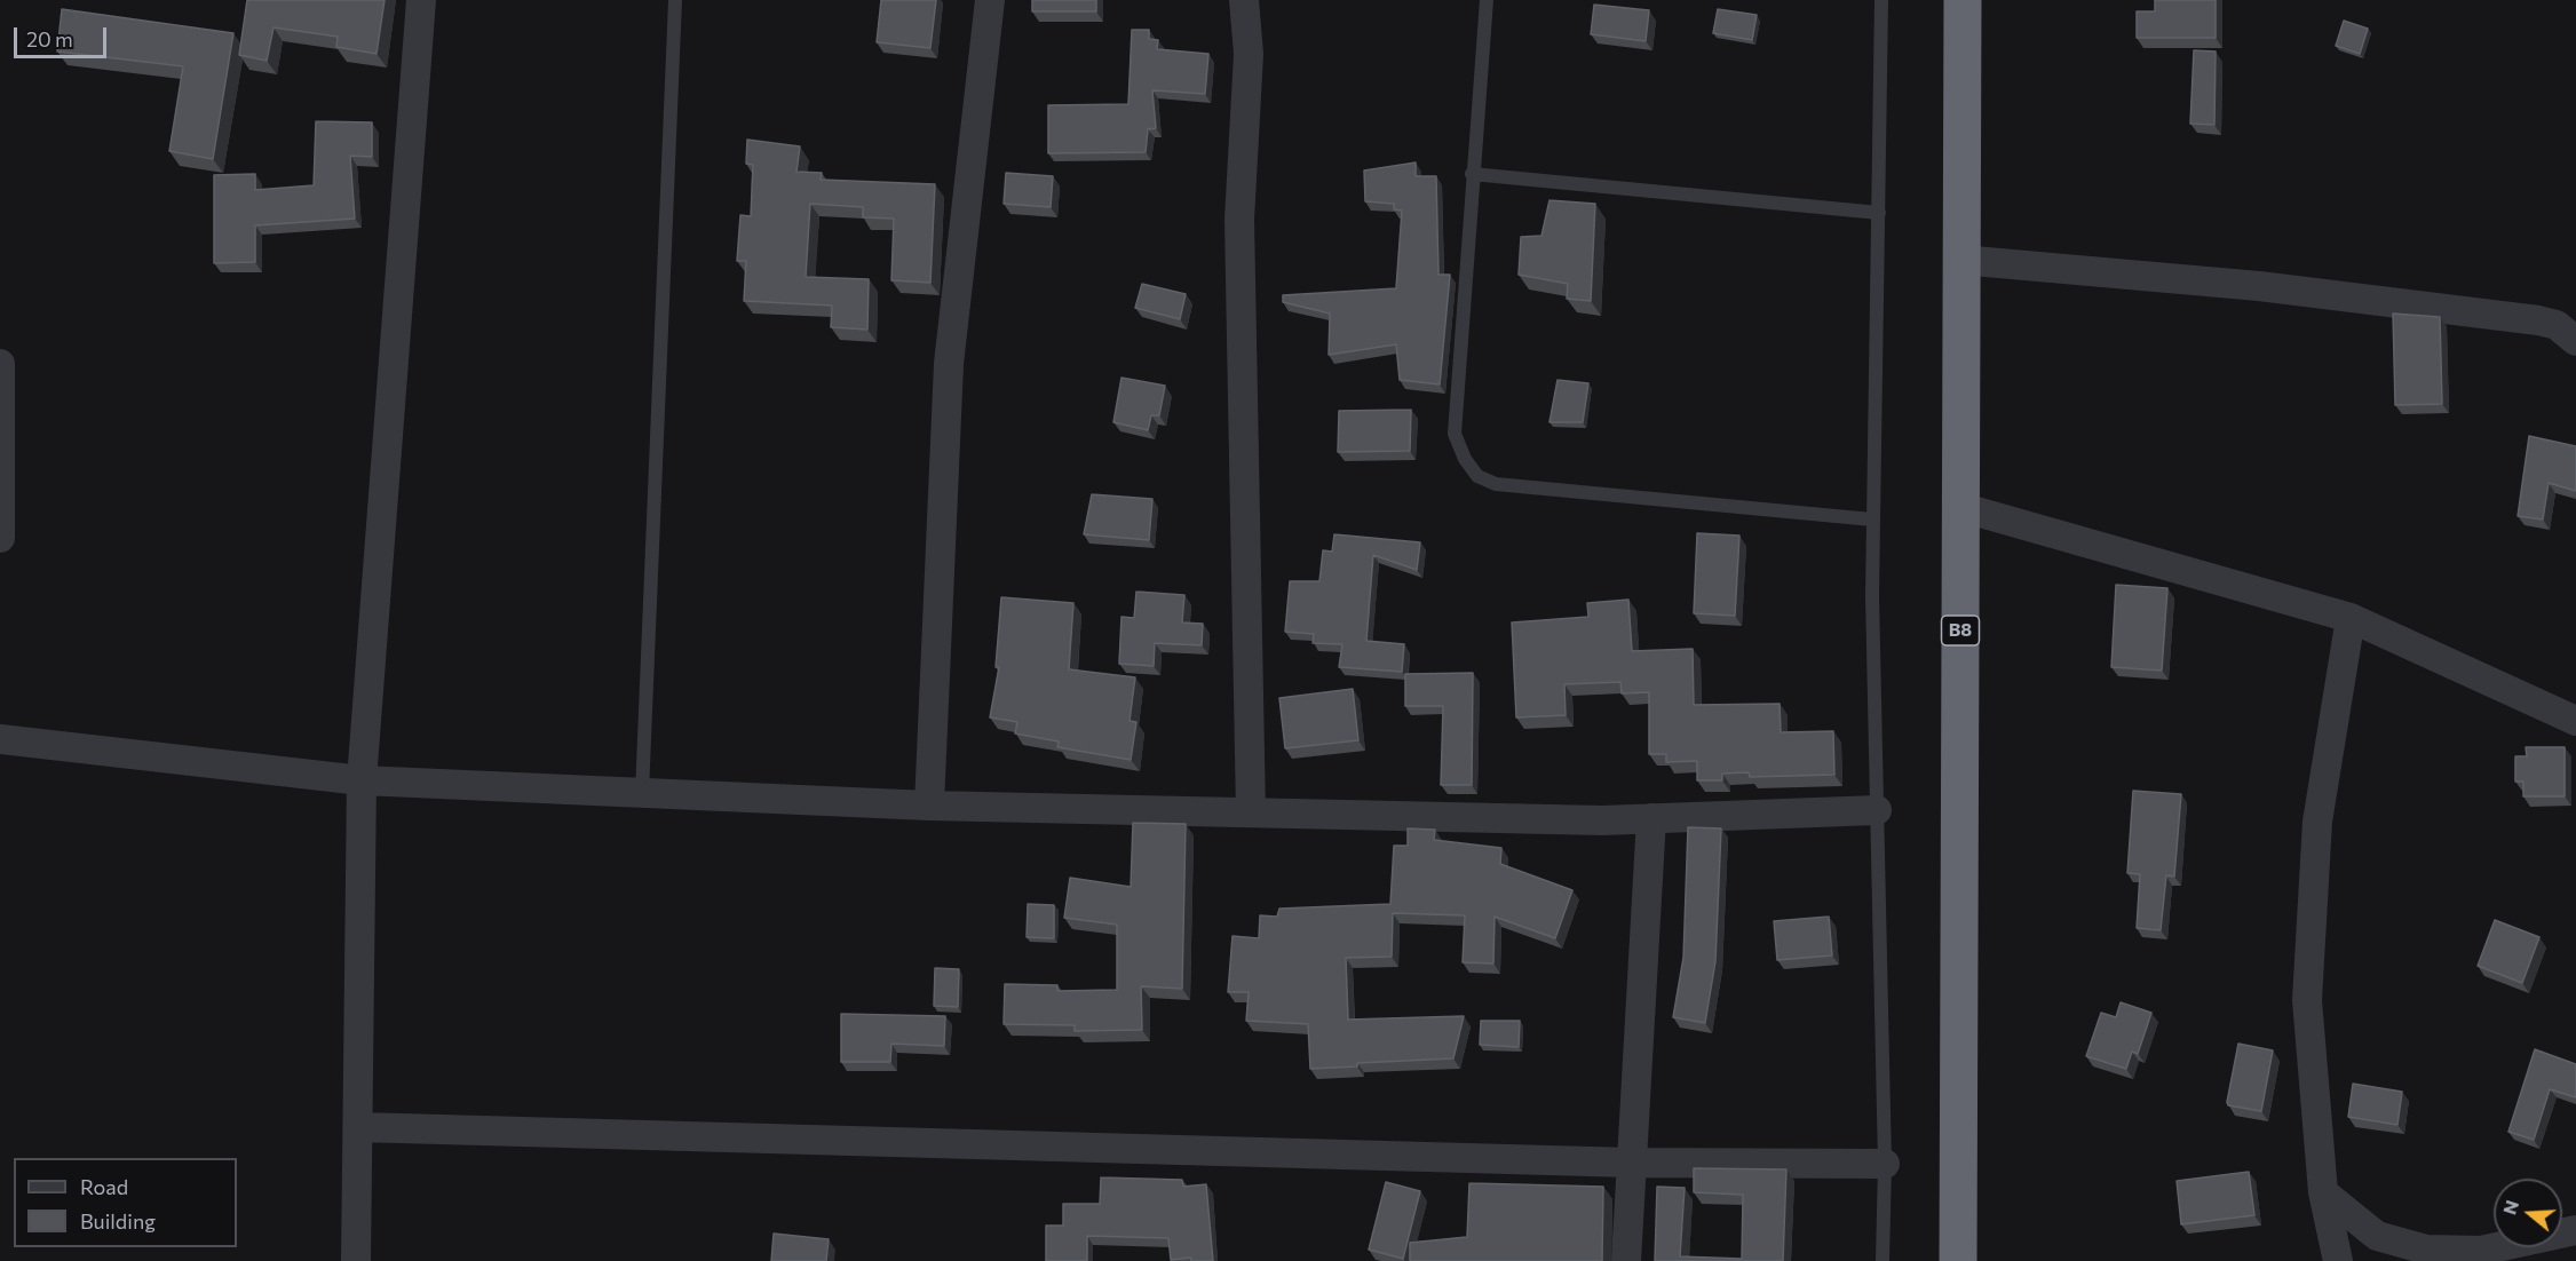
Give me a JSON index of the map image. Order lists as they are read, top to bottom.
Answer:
{
  "streets": {
    "highway": ["B8"]
  },
  "legend": ["Road", "Building"],
  "scale_bar": "20 m",
  "north": "left"
}
